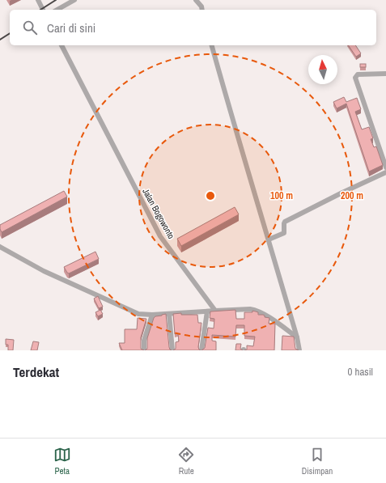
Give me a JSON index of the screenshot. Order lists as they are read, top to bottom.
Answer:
{
  "streets": {
    "street": ["Jalan Bogowonto"]
  },
  "north": "top",
  "page": {
    "search": "Cari di sini",
    "heading": ["Terdekat", "0 hasil"],
    "nav": ["Peta", "Rute", "Disimpan"]
  },
  "rings": ["100 m", "200 m"]
}
